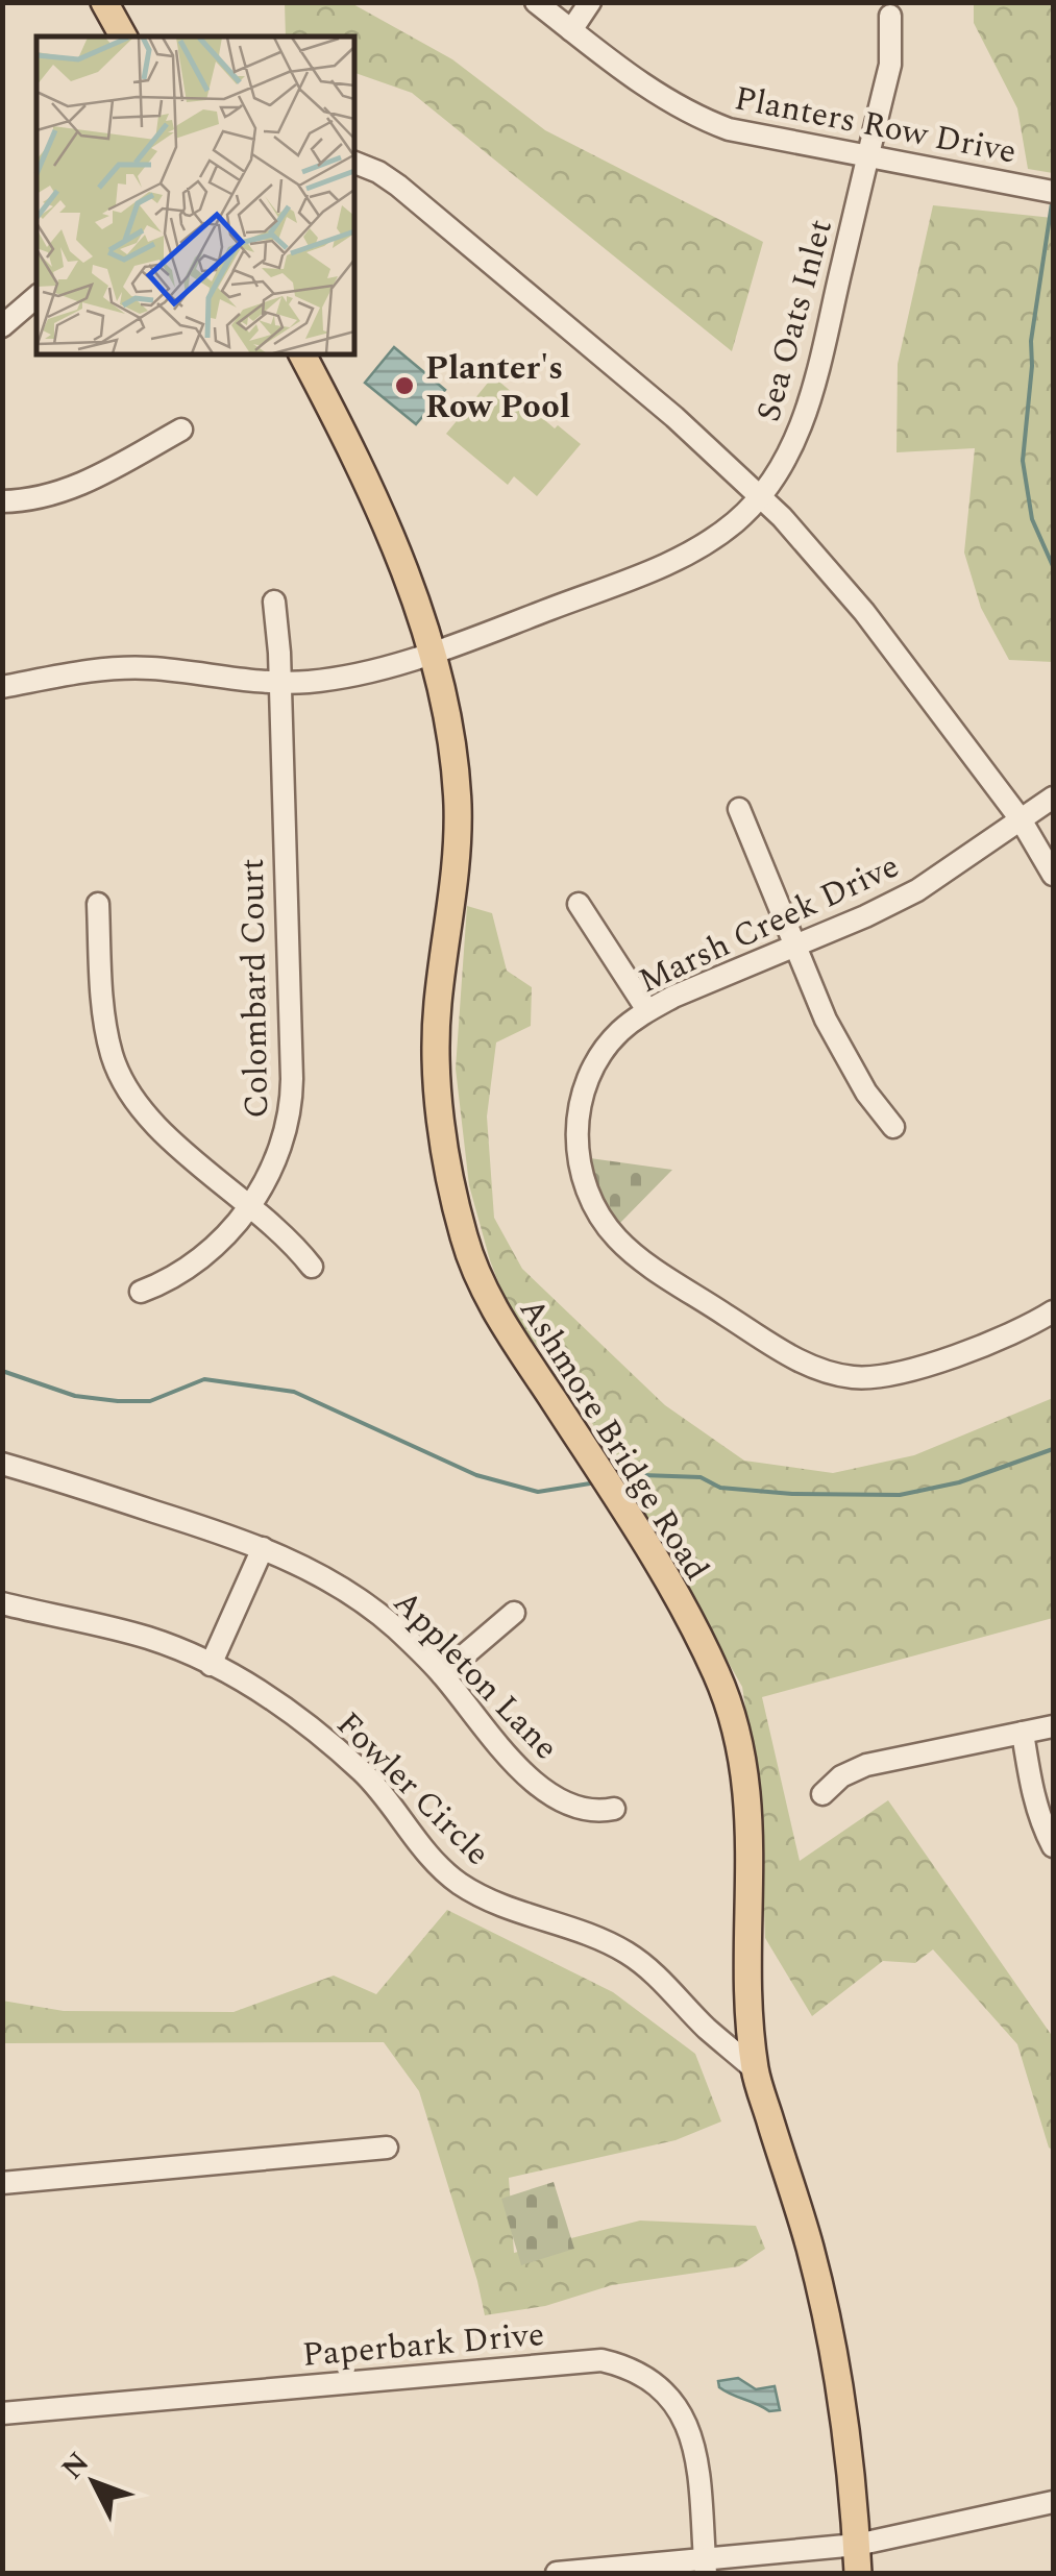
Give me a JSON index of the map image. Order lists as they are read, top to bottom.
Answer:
{
  "streets": {
    "main road": ["Ashmore Bridge Road"],
    "street": [
      "Planters Row Drive",
      "Sea Oats Inlet",
      "Marsh Creek Drive",
      "Colombard Court",
      "Appleton Lane",
      "Fowler Circle",
      "Paperbark Drive"
    ]
  },
  "crossings": [
    ["Planters Row Drive", "Sea Oats Inlet"],
    ["Sea Oats Inlet", "Colombard Court"],
    ["Sea Oats Inlet", "Ashmore Bridge Road"],
    ["Ashmore Bridge Road", "Fowler Circle"]
  ],
  "places": ["Planter's Row Pool"],
  "north": "top left"
}
